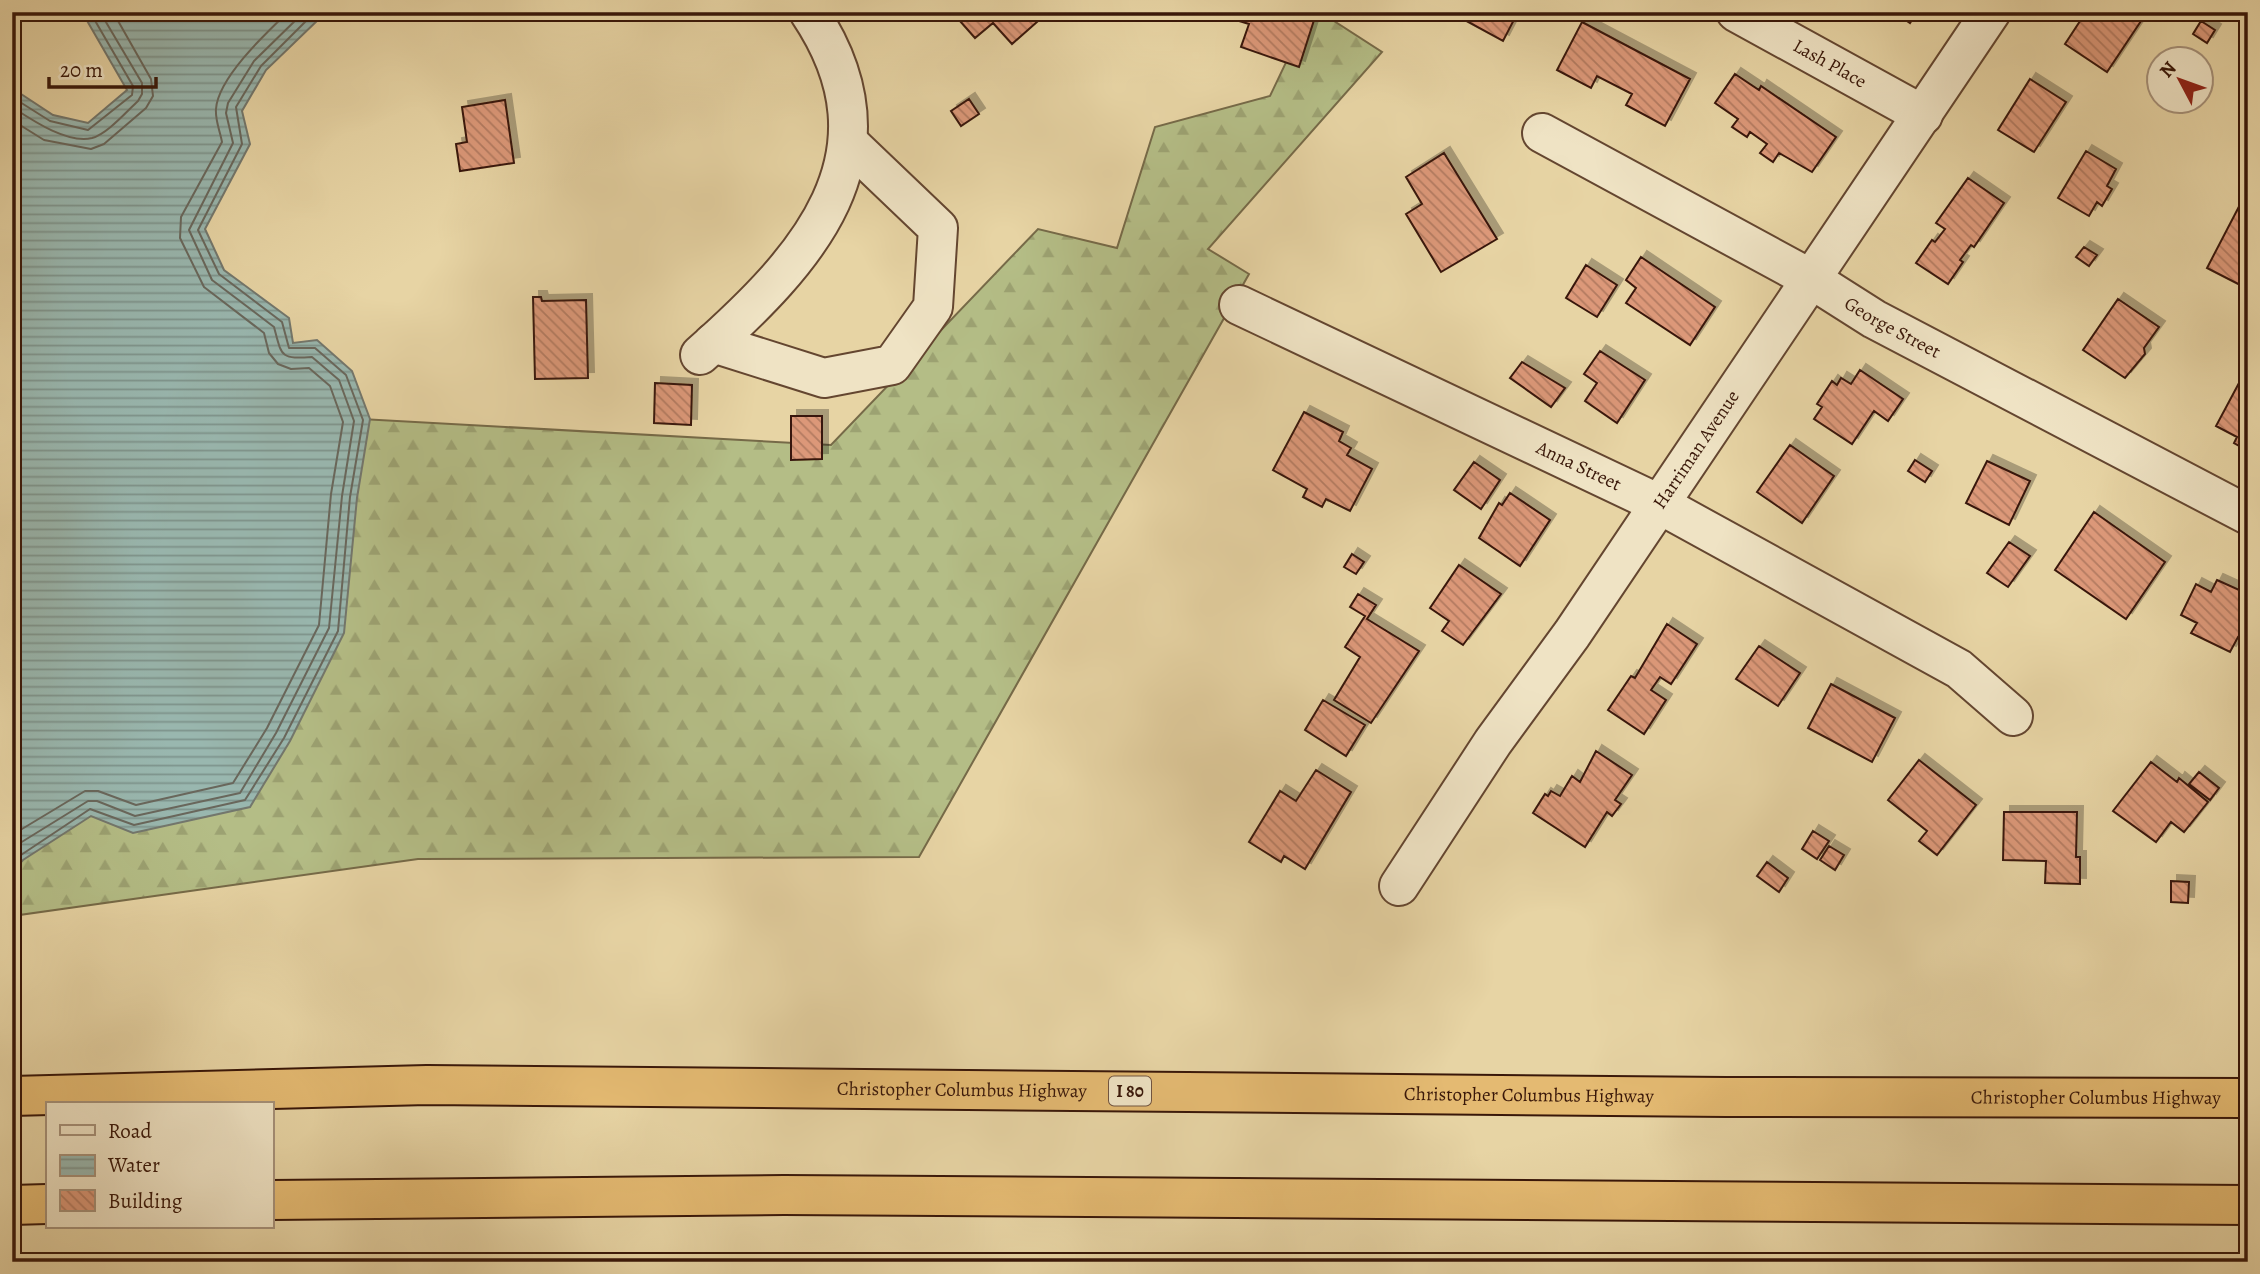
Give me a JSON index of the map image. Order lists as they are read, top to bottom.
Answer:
{
  "streets": {
    "highway": ["Christopher Columbus Highway", "I 80"],
    "street": [
      "Lash Place",
      "George Street",
      "Harriman Avenue",
      "Anna Street"
    ]
  },
  "crossings": [
    ["Lash Place", "Harriman Avenue"],
    ["George Street", "Harriman Avenue"],
    ["Harriman Avenue", "Anna Street"]
  ],
  "legend": ["Road", "Water", "Building"],
  "scale_bar": "20 m",
  "north": "top left"
}
